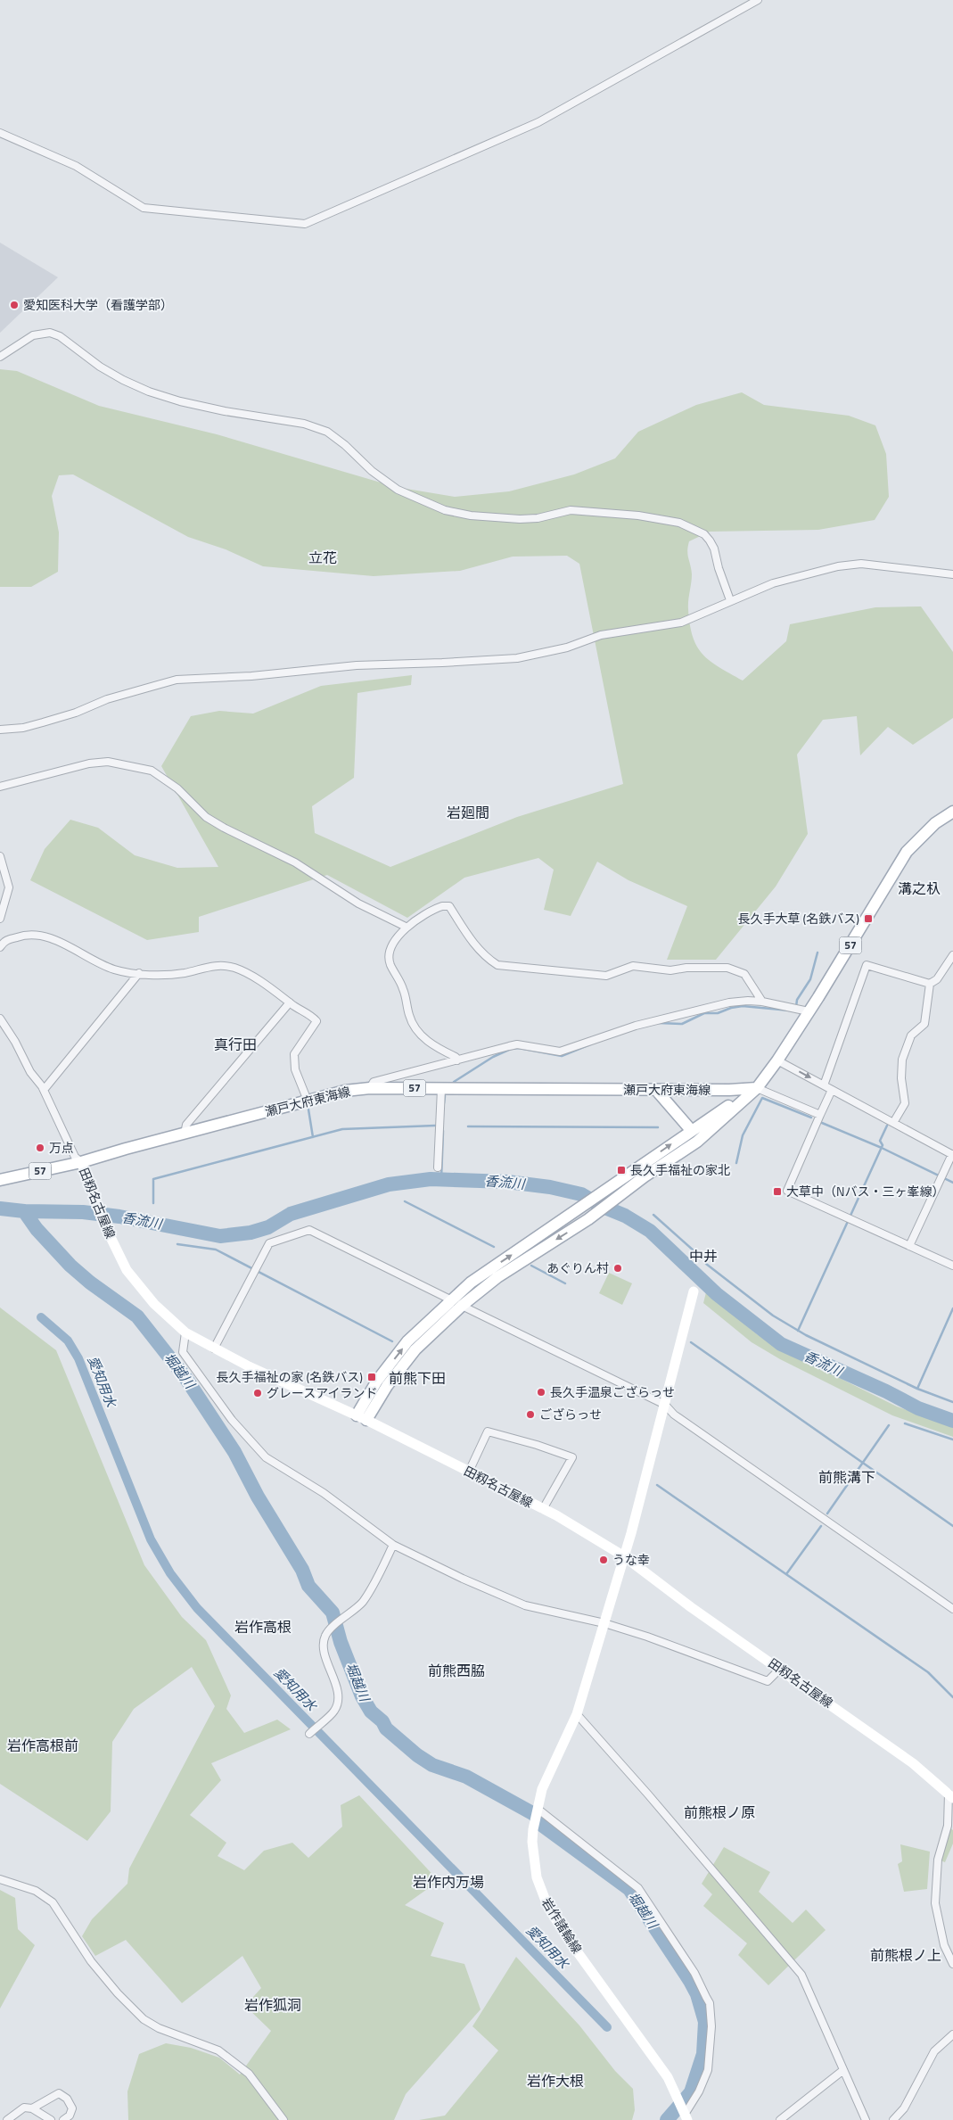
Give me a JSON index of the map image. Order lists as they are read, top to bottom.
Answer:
{
  "streets": {
    "main road": [
      "57",
      "瀬戸大府東海線",
      "田籾名古屋線",
      "岩作諸輪線"
    ]
  },
  "crossings": [
    ["瀬戸大府東海線", "田籾名古屋線"],
    ["田籾名古屋線", "岩作諸輪線"]
  ],
  "districts": [
    "立花",
    "岩廻間",
    "溝之杁",
    "真行田",
    "中井",
    "前熊下田",
    "前熊溝下",
    "岩作高根",
    "前熊西脇",
    "岩作高根前",
    "前熊根ノ原",
    "岩作内万場",
    "前熊根ノ上",
    "岩作狐洞",
    "岩作大根"
  ],
  "water": ["香流川", "堀越川", "愛知用水"],
  "places": {
    "other": [
      "愛知医科大学（看護学部）",
      "万点",
      "あぐりん村",
      "長久手温泉ござらっせ",
      "グレースアイランド",
      "ござらっせ",
      "うな幸"
    ],
    "transit": [
      "長久手大草 (名鉄バス)",
      "長久手福祉の家北",
      "大草中（Nバス・三ヶ峯線）",
      "長久手福祉の家 (名鉄バス)"
    ]
  }
}
